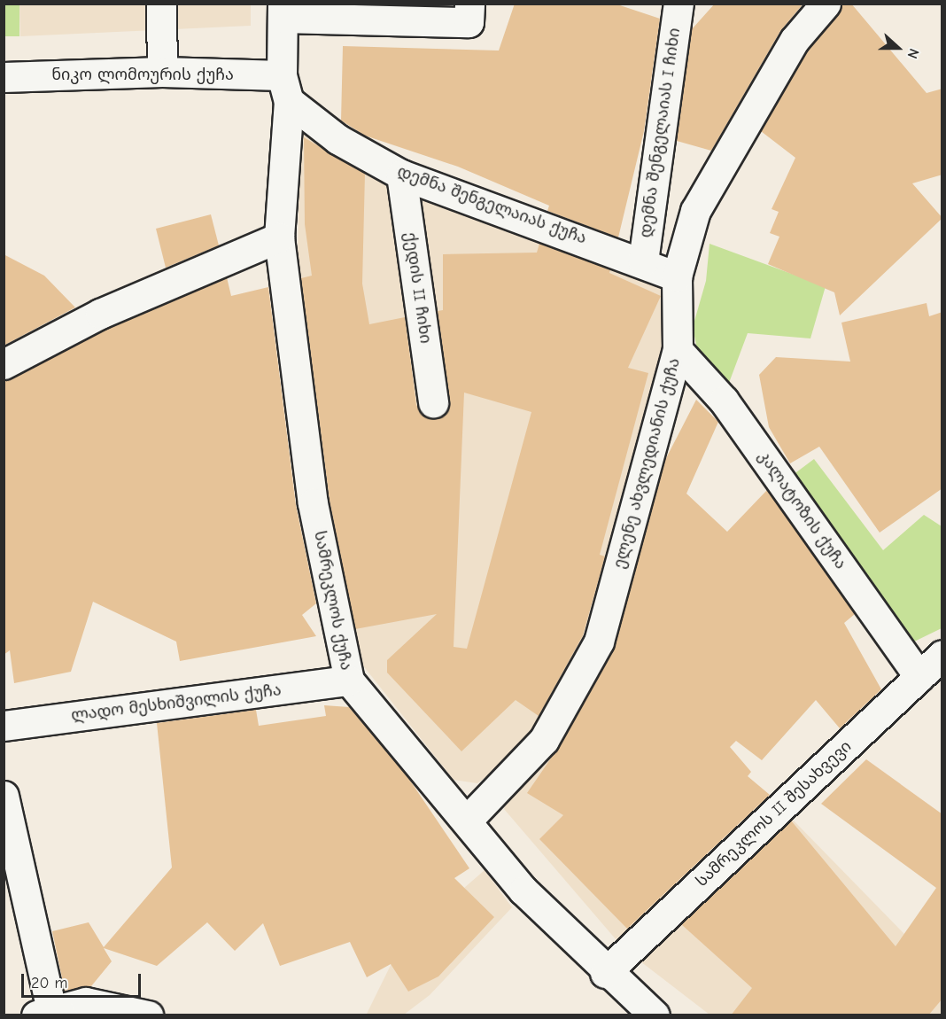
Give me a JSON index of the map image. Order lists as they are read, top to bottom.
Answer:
{
  "streets": {
    "street": [
      "ნიკო ლომოურის ქუჩა",
      "დემნა შენგელაიას I ჩიხი",
      "დემნა შენგელაიას ქუჩა",
      "ქედის II ჩიხი",
      "ელენე ახვლედიანის ქუჩა",
      "კალატოზის ქუჩა",
      "სამრეკლოს ქუჩა",
      "ლადო მესხიშვილის ქუჩა",
      "სამრეკლოს II შესახვევი"
    ]
  },
  "crossings": [
    ["ნიკო ლომოურის ქუჩა", "დემნა შენგელაიას ქუჩა"],
    ["ნიკო ლომოურის ქუჩა", "სამრეკლოს ქუჩა"],
    ["დემნა შენგელაიას I ჩიხი", "დემნა შენგელაიას ქუჩა"],
    ["დემნა შენგელაიას ქუჩა", "ქედის II ჩიხი"],
    ["დემნა შენგელაიას ქუჩა", "ელენე ახვლედიანის ქუჩა"],
    ["დემნა შენგელაიას ქუჩა", "სამრეკლოს ქუჩა"],
    ["ელენე ახვლედიანის ქუჩა", "კალატოზის ქუჩა"],
    ["ელენე ახვლედიანის ქუჩა", "სამრეკლოს ქუჩა"],
    ["კალატოზის ქუჩა", "სამრეკლოს II შესახვევი"],
    ["სამრეკლოს ქუჩა", "ლადო მესხიშვილის ქუჩა"],
    ["სამრეკლოს ქუჩა", "სამრეკლოს II შესახვევი"]
  ],
  "scale_bar": "20 m",
  "north": "right"
}
